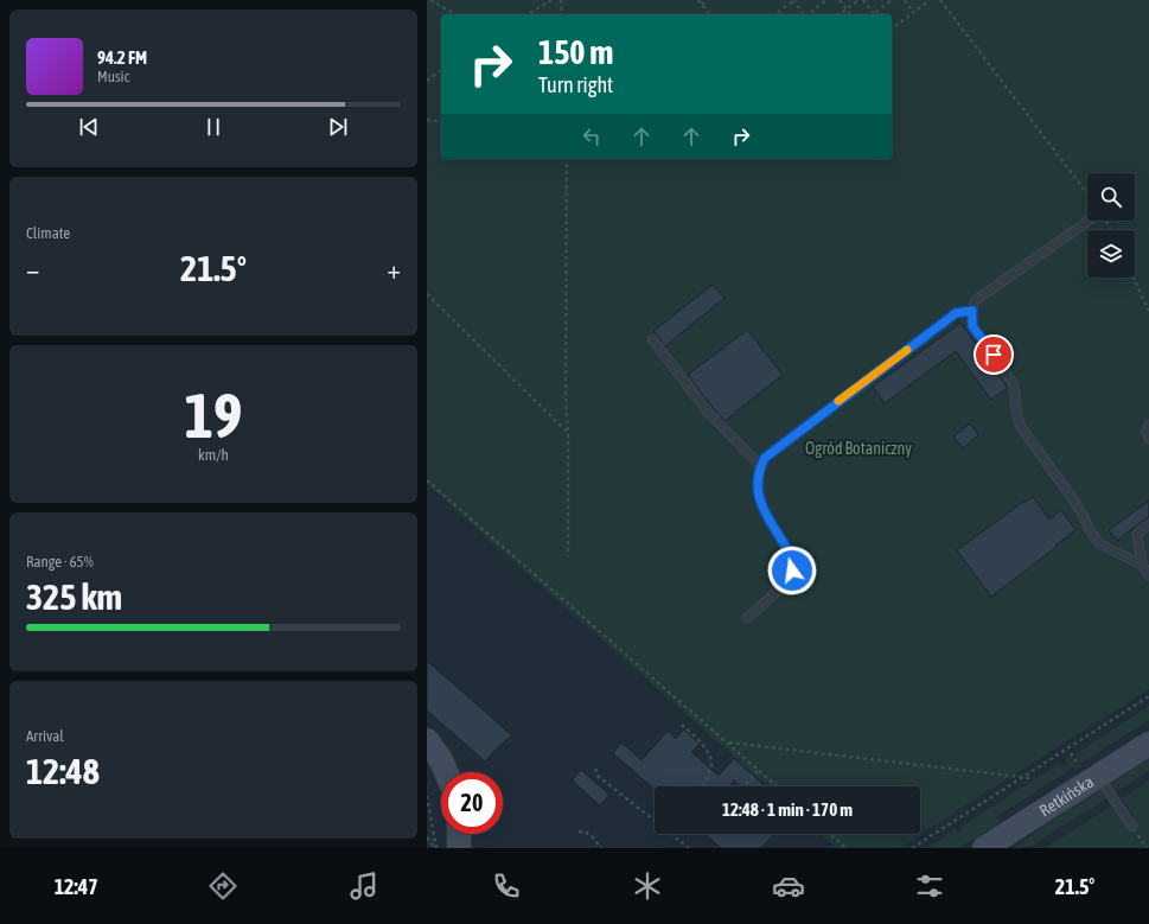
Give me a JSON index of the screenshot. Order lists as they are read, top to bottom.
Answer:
{
  "streets": {
    "street": ["Retkińska"]
  },
  "parks": ["Ogród Botaniczny"],
  "page": {
    "turn": ["150 m", "Turn right"],
    "song": ["94.2 FM", "Music"],
    "tile": [
      "Climate",
      ["19", "km/h"],
      ["Range · 65%", "325 km"],
      ["Arrival", "12:48"]
    ],
    "heat": ["−", "21.5°", "+"],
    "limit": "20",
    "trip": "12:48 · 1 min · 170 m",
    "tabs": ["12:47", "21.5°"]
  }
}
